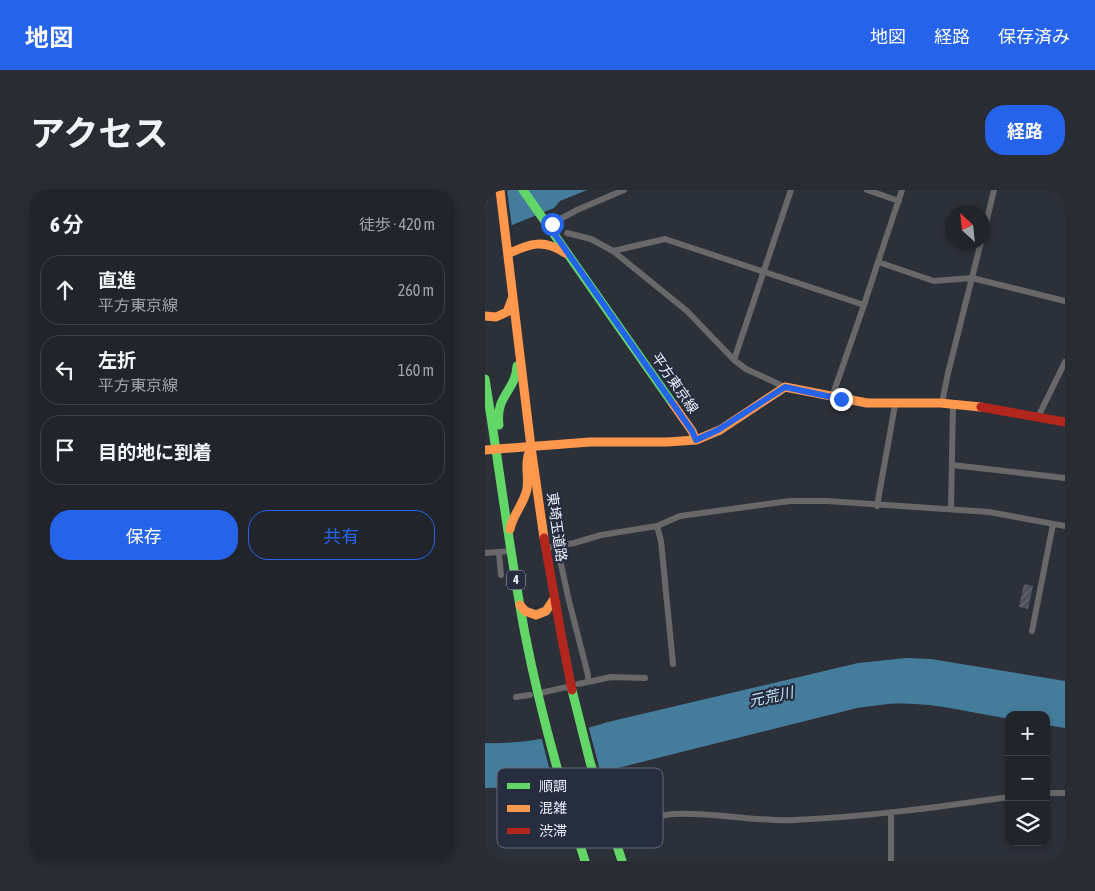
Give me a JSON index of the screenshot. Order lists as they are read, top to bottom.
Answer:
{
  "streets": {
    "main road": ["平方東京線", "東埼玉道路", "4"]
  },
  "crossings": [
    ["東埼玉道路", "4"]
  ],
  "water": ["元荒川"],
  "legend": ["順調", "混雑", "渋滞"],
  "north": "top left",
  "page": {
    "header": "地図",
    "nav": ["地図", "経路", "保存済み"],
    "title": "アクセス",
    "buttons": [
      "経路",
      ["保存", "共有"]
    ],
    "heading": ["6 分", "徒歩 · 420 m"],
    "list": [
      ["直進", "平方東京線", "260 m"],
      ["左折", "平方東京線", "160 m"],
      "目的地に到着"
    ],
    "map_buttons": ["+", "−"]
  }
}
